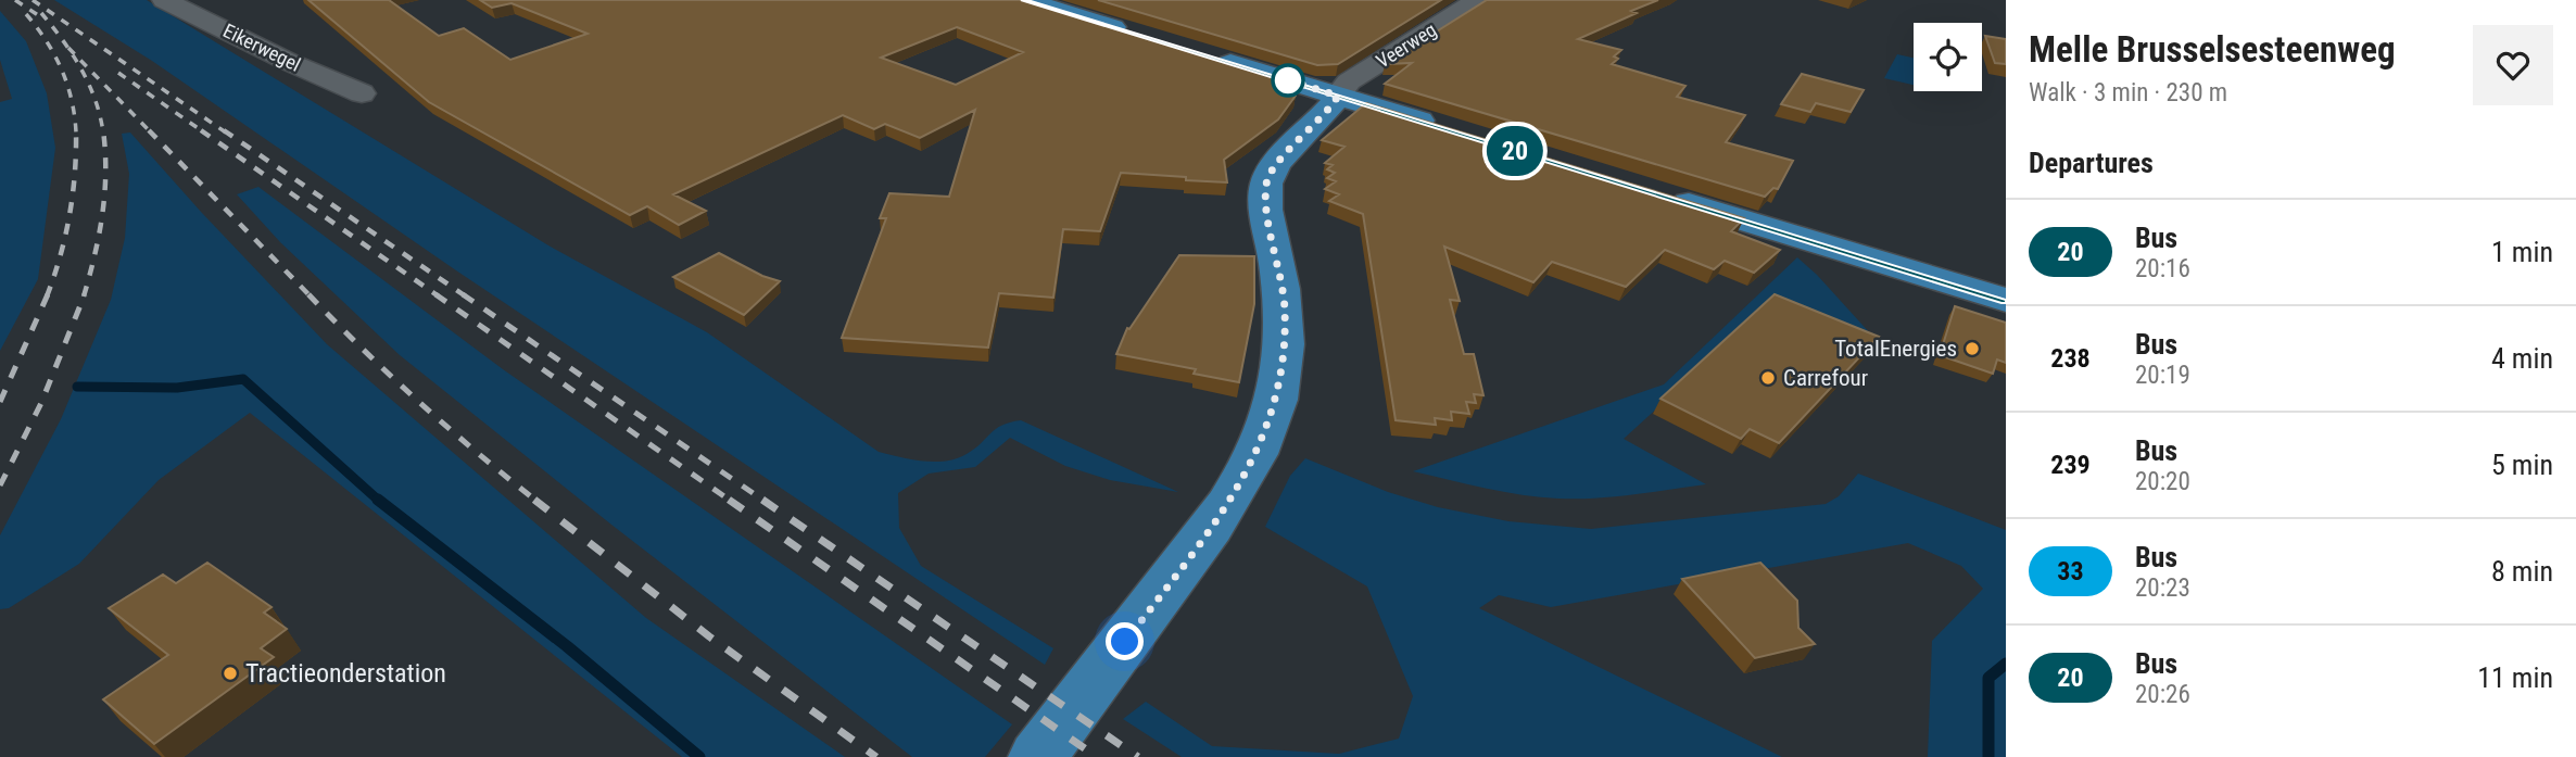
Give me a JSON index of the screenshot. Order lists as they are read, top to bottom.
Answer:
{
  "streets": {
    "street": ["Veerweg", "Eikerwegel"]
  },
  "places": ["TotalEnergies", "Carrefour", "Tractieonderstation"],
  "lines": ["bus line 20"],
  "page": {
    "on_map": "20",
    "heading": [
      ["Melle Brusselsesteenweg", "Walk · 3 min · 230 m"],
      "Departures"
    ],
    "list": [
      {
        "mark": "20",
        "name": "Bus",
        "note": "20:16",
        "value": "1 min"
      },
      {
        "mark": "238",
        "name": "Bus",
        "note": "20:19",
        "value": "4 min"
      },
      {
        "mark": "239",
        "name": "Bus",
        "note": "20:20",
        "value": "5 min"
      },
      {
        "mark": "33",
        "name": "Bus",
        "note": "20:23",
        "value": "8 min"
      },
      {
        "mark": "20",
        "name": "Bus",
        "note": "20:26",
        "value": "11 min"
      }
    ]
  }
}
